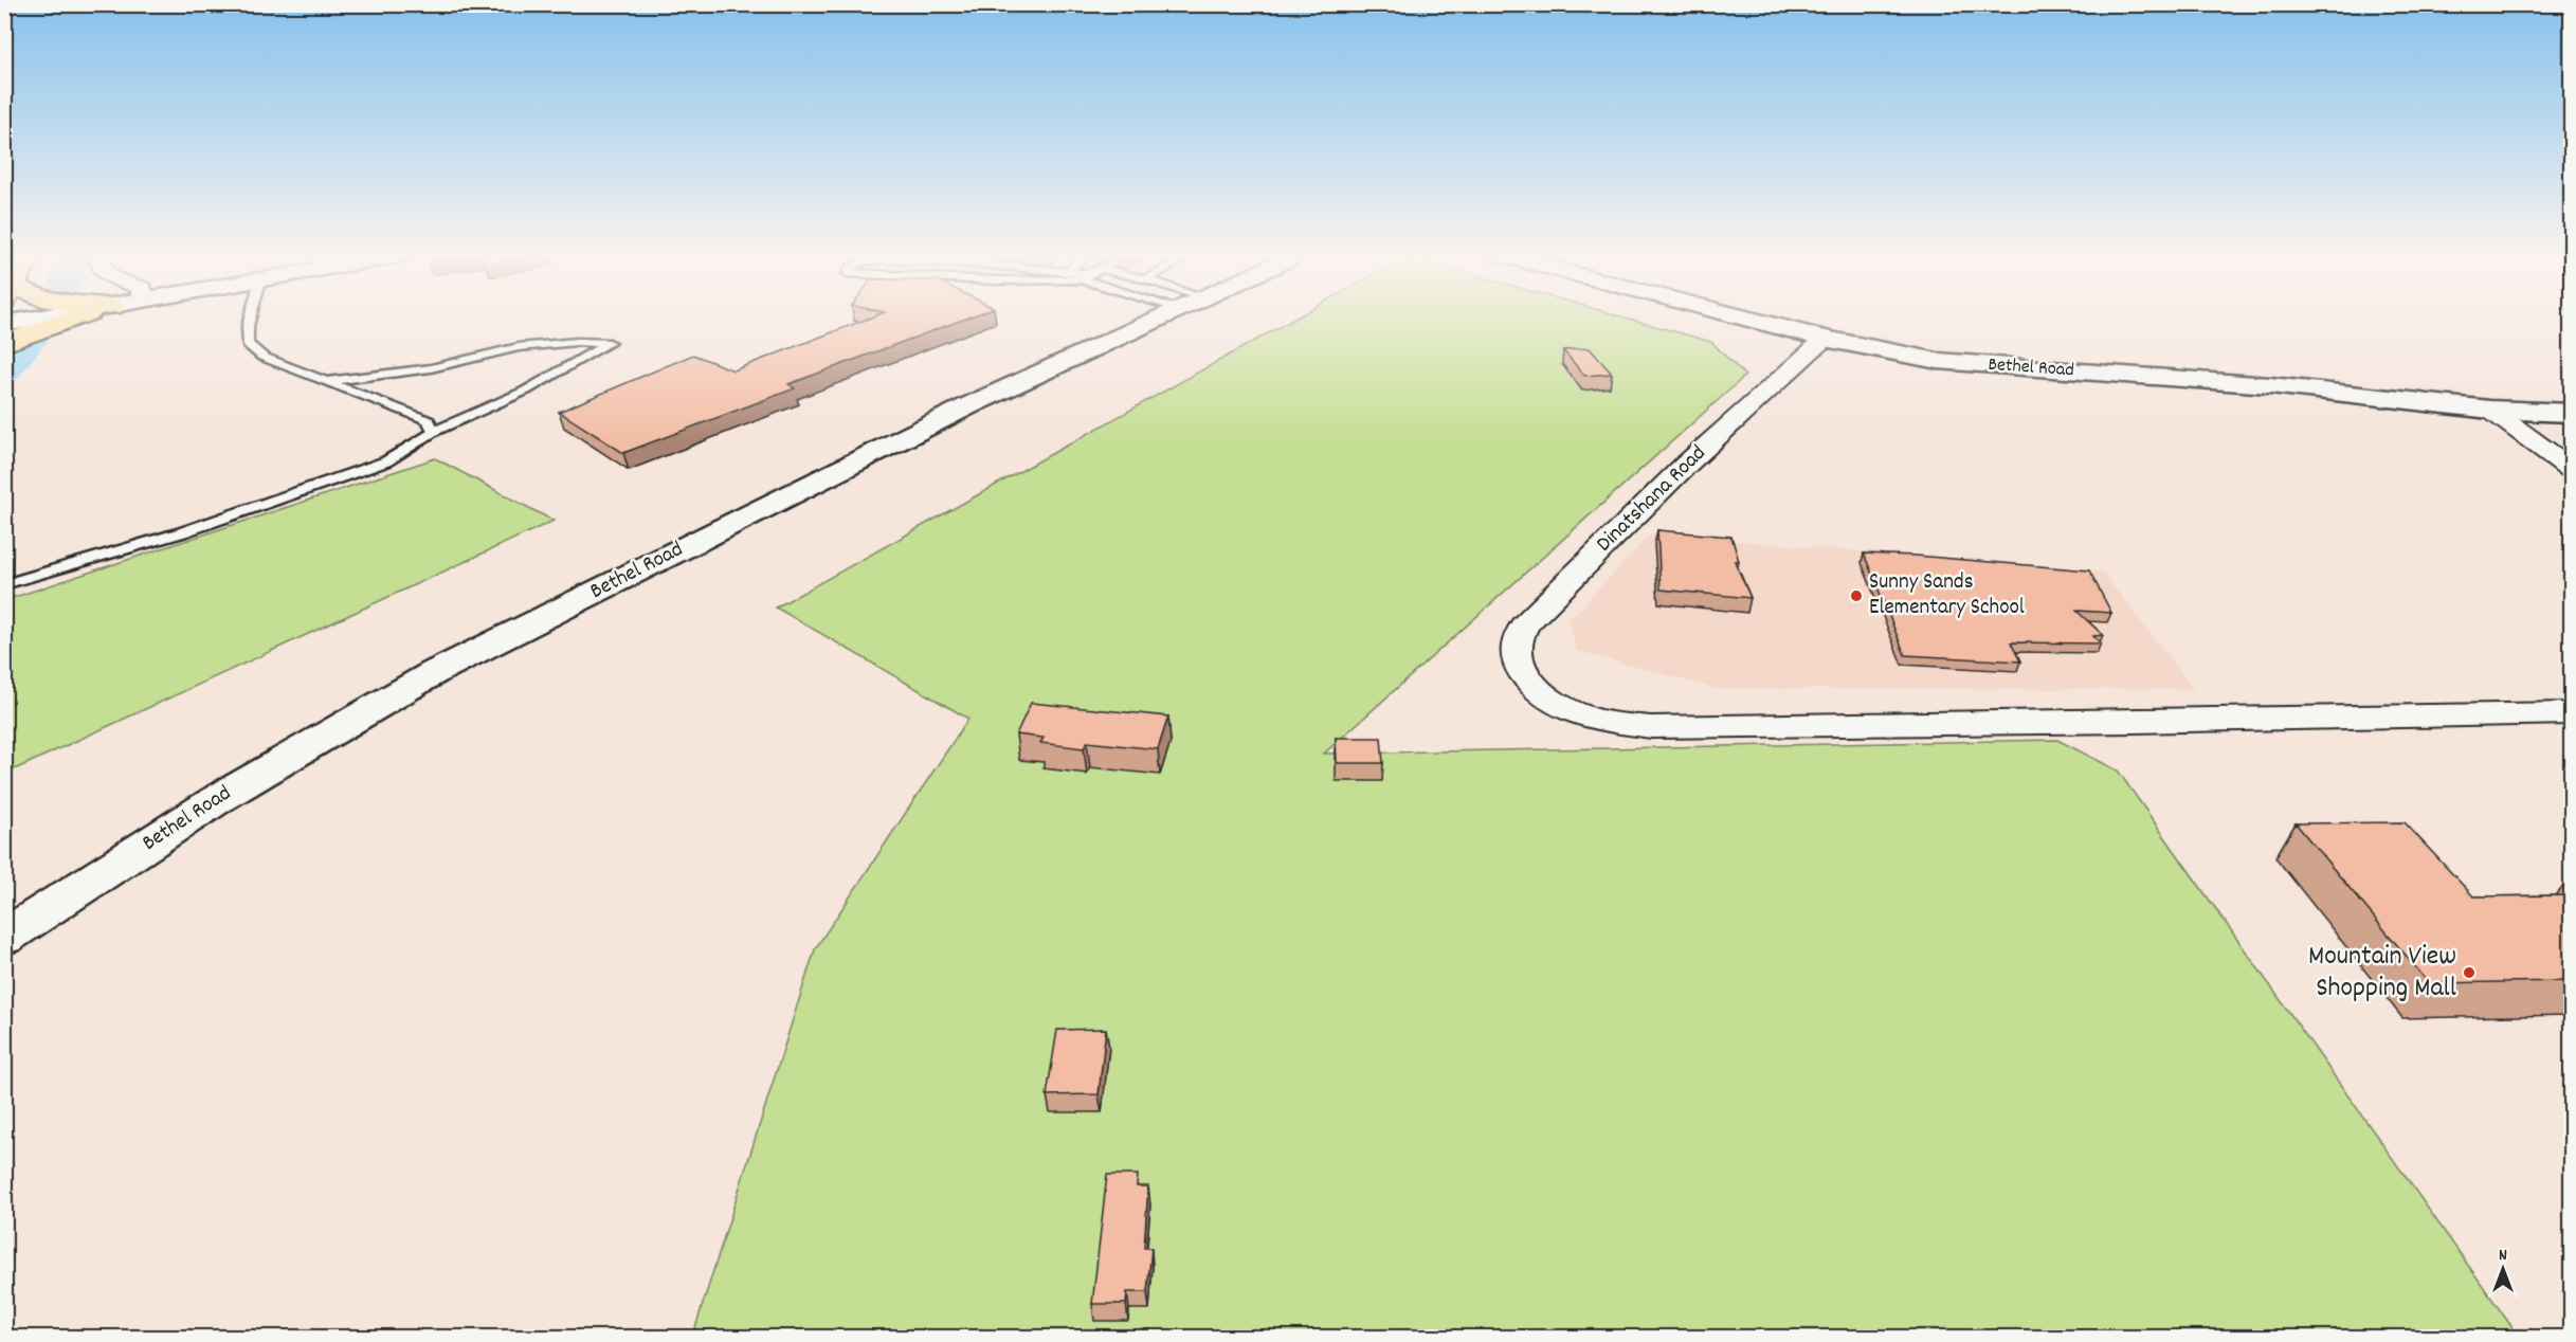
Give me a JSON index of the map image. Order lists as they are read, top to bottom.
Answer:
{
  "streets": {
    "street": ["Bethel Road", "Dinatshana Road"]
  },
  "crossings": [
    ["Bethel Road", "Dinatshana Road"]
  ],
  "places": ["Sunny Sands Elementary School", "Mountain View Shopping Mall"],
  "north": "top"
}
